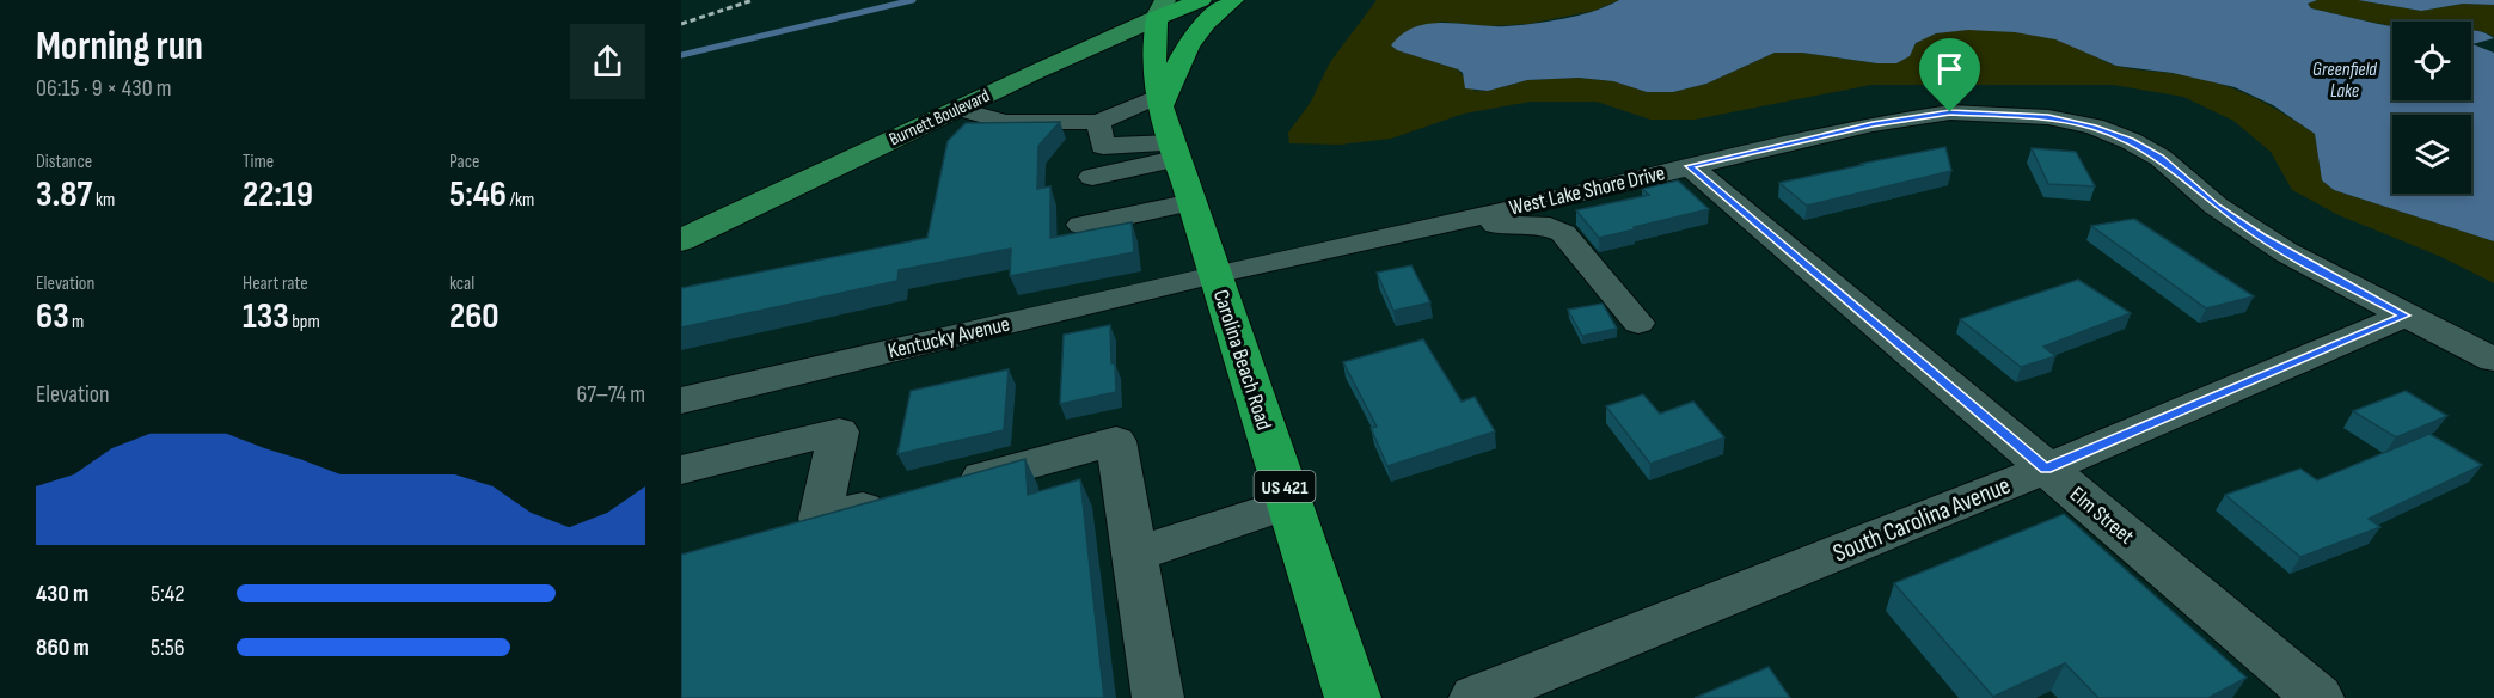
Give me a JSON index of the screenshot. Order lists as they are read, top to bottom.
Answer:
{
  "streets": {
    "highway": ["Burnett Boulevard", "Carolina Beach Road", "US 421"],
    "street": [
      "West Lake Shore Drive",
      "Kentucky Avenue",
      "Elm Street",
      "South Carolina Avenue"
    ]
  },
  "crossings": [
    ["Burnett Boulevard", "Carolina Beach Road"],
    ["West Lake Shore Drive", "Kentucky Avenue"],
    ["West Lake Shore Drive", "Carolina Beach Road"],
    ["West Lake Shore Drive", "Elm Street"],
    ["West Lake Shore Drive", "South Carolina Avenue"],
    ["Kentucky Avenue", "Carolina Beach Road"],
    ["Elm Street", "South Carolina Avenue"]
  ],
  "water": ["Greenfield Lake"],
  "page": {
    "heading": ["Morning run", "06:15 · 9 × 430 m"],
    "stats": [
      ["Distance", "3.87 km"],
      ["Time", "22:19"],
      ["Pace", "5:46 /km"],
      ["Elevation", "63 m"],
      ["Heart rate", "133 bpm"],
      ["kcal", "260"]
    ],
    "chart": ["Elevation", "67–74 m"],
    "list": [
      {
        "name": "430 m",
        "note": "5:42"
      },
      {
        "name": "860 m",
        "note": "5:56"
      }
    ]
  }
}
